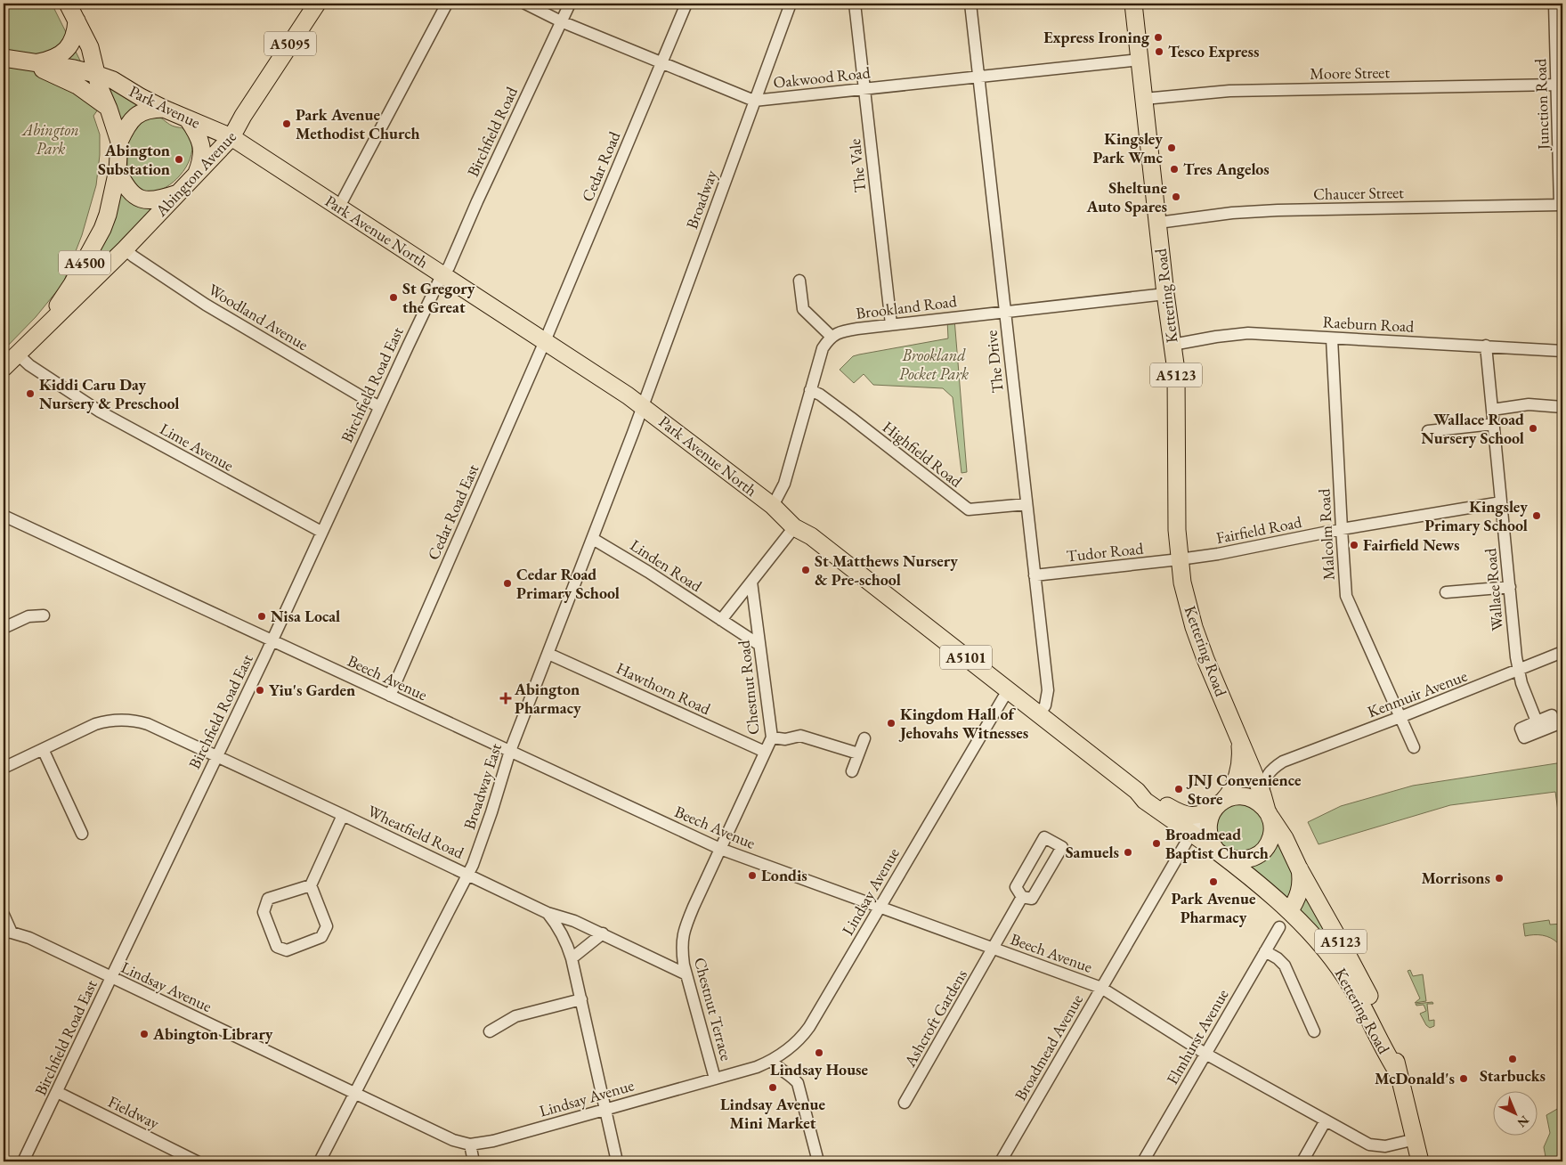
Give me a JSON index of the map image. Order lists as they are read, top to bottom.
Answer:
{
  "streets": {
    "main road": [
      "A5095",
      "Park Avenue",
      "Abington Avenue",
      "Park Avenue North",
      "A4500",
      "Kettering Road",
      "A5123",
      "A5101"
    ],
    "street": [
      "Moore Street",
      "Oakwood Road",
      "Junction Road",
      "Birchfield Road",
      "The Vale",
      "Cedar Road",
      "Chaucer Street",
      "Broadway",
      "Brookland Road",
      "Woodland Avenue",
      "Raeburn Road",
      "The Drive",
      "Birchfield Road East",
      "Lime Avenue",
      "Highfield Road",
      "Cedar Road East",
      "Fairfield Road",
      "Malcolm Road",
      "Tudor Road",
      "Linden Road",
      "Wallace Road",
      "Beech Avenue",
      "Chestnut Road",
      "Hawthorn Road",
      "Kenmuir Avenue",
      "Broadway East",
      "Wheatfield Road",
      "Lindsay Avenue",
      "Chestnut Terrace",
      "Ashcroft Gardens",
      "Elmhurst Avenue",
      "Broadmead Avenue",
      "Fieldway"
    ]
  },
  "crossings": [
    ["A5095", "Park Avenue"],
    ["A5095", "Abington Avenue"],
    ["A5095", "Park Avenue North"],
    ["A5095", "A5101"],
    ["Moore Street", "Junction Road"],
    ["Moore Street", "Kettering Road"],
    ["Oakwood Road", "Birchfield Road"],
    ["Oakwood Road", "The Vale"],
    ["Oakwood Road", "Cedar Road"],
    ["Oakwood Road", "Broadway"],
    ["Oakwood Road", "Kettering Road"],
    ["Oakwood Road", "The Drive"],
    ["Junction Road", "Chaucer Street"],
    ["Park Avenue", "Abington Avenue"],
    ["Park Avenue", "Park Avenue North"],
    ["Park Avenue", "A4500"],
    ["Park Avenue", "A5101"],
    ["Birchfield Road", "Park Avenue North"],
    ["Birchfield Road", "Birchfield Road East"],
    ["The Vale", "Brookland Road"],
    ["Cedar Road", "Park Avenue North"],
    ["Cedar Road", "Cedar Road East"],
    ["Abington Avenue", "A4500"],
    ["Abington Avenue", "Woodland Avenue"],
    ["Abington Avenue", "A5101"],
    ["Chaucer Street", "Kettering Road"],
    ["Broadway", "Park Avenue North"],
    ["Broadway", "Broadway East"],
    ["Park Avenue North", "Kettering Road"],
    ["Park Avenue North", "The Drive"],
    ["Park Avenue North", "Birchfield Road East"],
    ["Park Avenue North", "Cedar Road East"],
    ["Park Avenue North", "A5101"],
    ["Park Avenue North", "Kenmuir Avenue"],
    ["Park Avenue North", "Broadway East"],
    ["Park Avenue North", "Lindsay Avenue"],
    ["Park Avenue North", "Broadmead Avenue"],
    ["A4500", "Woodland Avenue"],
    ["A4500", "Lime Avenue"],
    ["Kettering Road", "Brookland Road"],
    ["Kettering Road", "Raeburn Road"],
    ["Kettering Road", "Fairfield Road"],
    ["Kettering Road", "Tudor Road"],
    ["Kettering Road", "Beech Avenue"],
    ["Kettering Road", "Kenmuir Avenue"],
    ["Kettering Road", "Broadmead Avenue"],
    ["Brookland Road", "The Drive"],
    ["Woodland Avenue", "Birchfield Road East"],
    ["Raeburn Road", "Malcolm Road"],
    ["Raeburn Road", "Wallace Road"],
    ["The Drive", "Highfield Road"],
    ["The Drive", "Tudor Road"],
    ["Birchfield Road East", "Lime Avenue"],
    ["Birchfield Road East", "Beech Avenue"],
    ["Birchfield Road East", "Wheatfield Road"],
    ["Birchfield Road East", "Lindsay Avenue"],
    ["Birchfield Road East", "Fieldway"],
    ["Cedar Road East", "Beech Avenue"],
    ["Fairfield Road", "Malcolm Road"],
    ["Fairfield Road", "Tudor Road"],
    ["Fairfield Road", "Wallace Road"],
    ["Malcolm Road", "Kenmuir Avenue"],
    ["Linden Road", "Chestnut Road"],
    ["Linden Road", "Broadway East"],
    ["Wallace Road", "Kenmuir Avenue"],
    ["Beech Avenue", "Chestnut Road"],
    ["Beech Avenue", "Broadway East"],
    ["Beech Avenue", "Lindsay Avenue"],
    ["Beech Avenue", "Chestnut Terrace"],
    ["Beech Avenue", "Ashcroft Gardens"],
    ["Beech Avenue", "Elmhurst Avenue"],
    ["Beech Avenue", "Broadmead Avenue"],
    ["Chestnut Road", "Hawthorn Road"],
    ["Chestnut Road", "Chestnut Terrace"],
    ["Hawthorn Road", "Broadway East"],
    ["Kenmuir Avenue", "Broadmead Avenue"],
    ["Broadway East", "Wheatfield Road"],
    ["Broadway East", "Lindsay Avenue"],
    ["Wheatfield Road", "Chestnut Terrace"],
    ["Lindsay Avenue", "Chestnut Terrace"]
  ],
  "parks": ["Abington Park", "Brookland Pocket Park"],
  "places": {
    "other": [
      "Express Ironing",
      "Tesco Express",
      "Park Avenue Methodist Church",
      "Kingsley Park Wmc",
      "Abington Substation",
      "Tres Angelos",
      "Sheltune Auto Spares",
      "St Gregory the Great",
      "Kiddi Caru Day Nursery & Preschool",
      "Wallace Road Nursery School",
      "Kingsley Primary School",
      "Fairfield News",
      "St Matthews Nursery & Pre-school",
      "Cedar Road Primary School",
      "Nisa Local",
      "Yiu's Garden",
      "Kingdom Hall of Jehovahs Witnesses",
      "JNJ Convenience Store",
      "Broadmead Baptist Church",
      "Samuels",
      "Londis",
      "Morrisons",
      "Park Avenue Pharmacy",
      "Abington Library",
      "Lindsay House",
      "Starbucks",
      "McDonald's",
      "Lindsay Avenue Mini Market"
    ],
    "health": ["Abington Pharmacy"]
  },
  "north": "bottom right"
}
